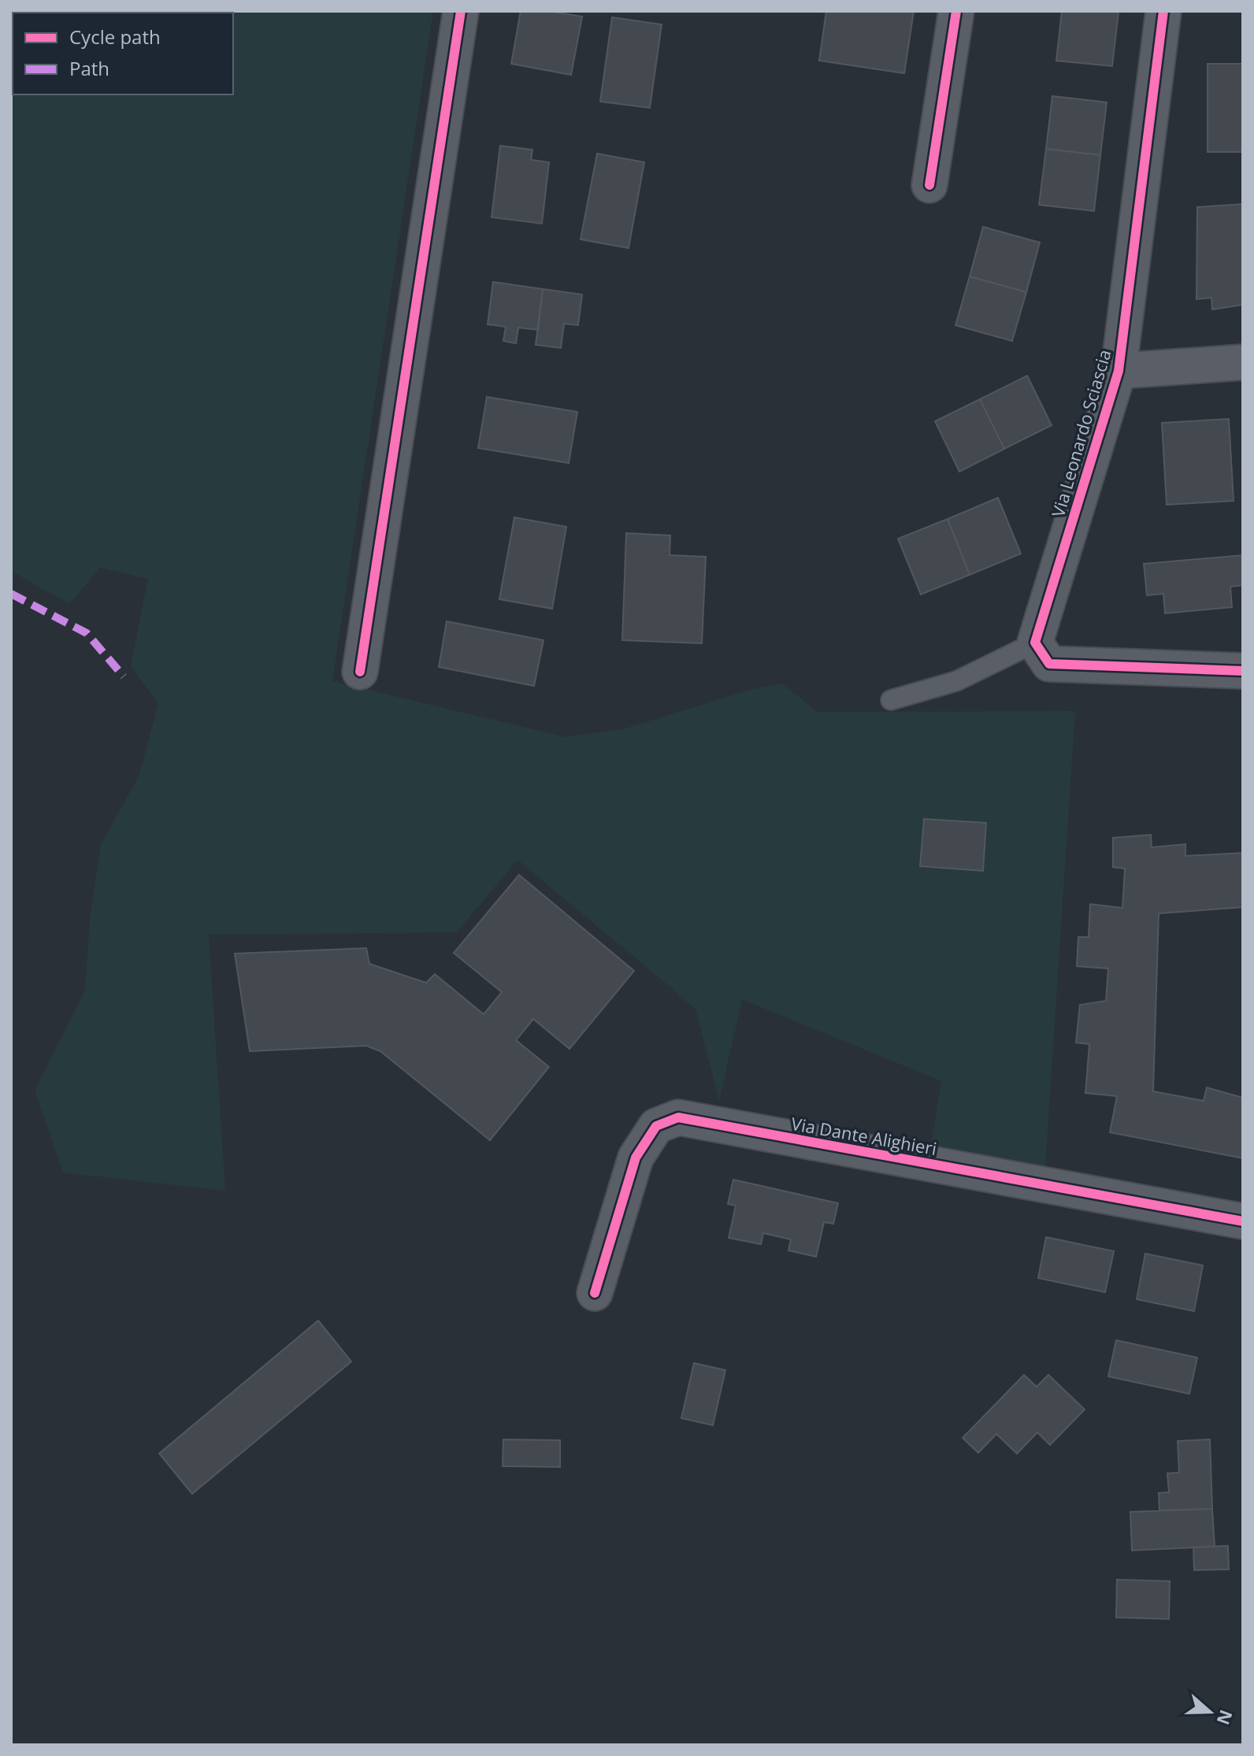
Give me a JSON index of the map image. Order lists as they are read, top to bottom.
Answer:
{
  "streets": {
    "street": ["Via Leonardo Sciascia", "Via Dante Alighieri"]
  },
  "legend": ["Cycle path", "Path"],
  "north": "right"
}
